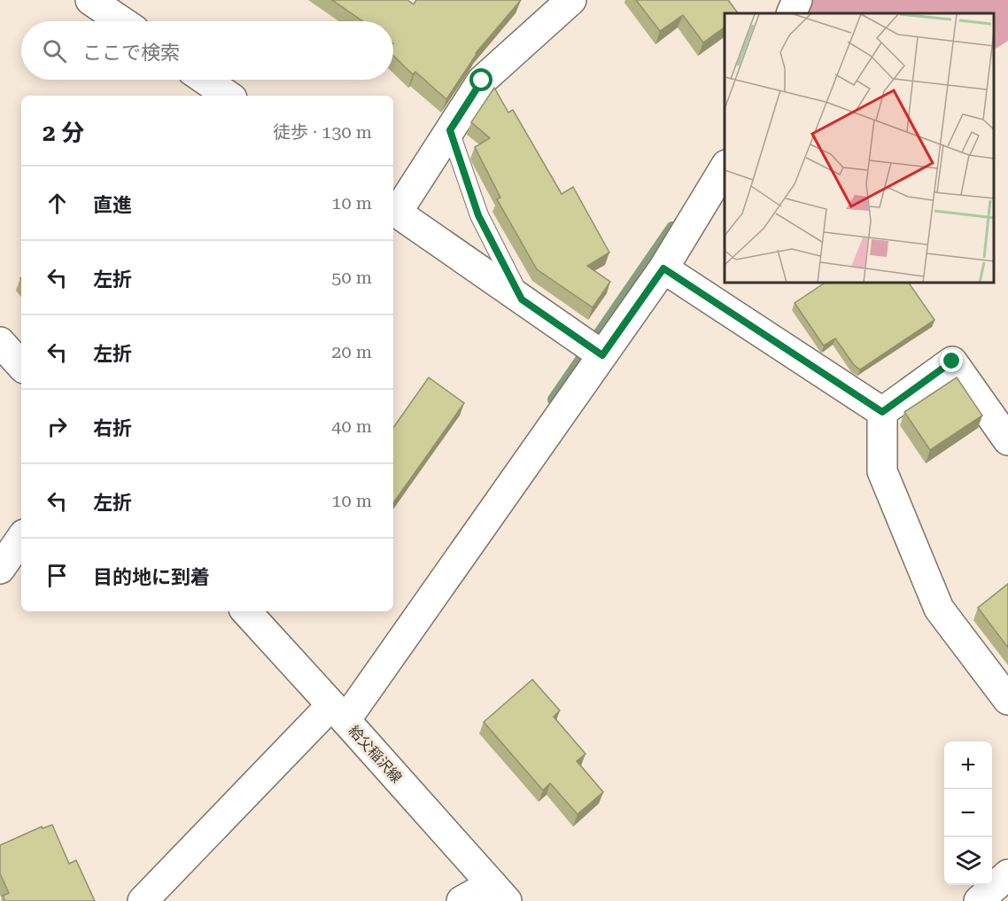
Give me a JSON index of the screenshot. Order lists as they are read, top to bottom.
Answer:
{
  "streets": {
    "street": ["給父稲沢線"]
  },
  "page": {
    "search": "ここで検索",
    "heading": ["2 分", "徒歩 · 130 m"],
    "list": [
      ["直進", "10 m"],
      ["左折", "50 m"],
      ["左折", "20 m"],
      ["右折", "40 m"],
      ["左折", "10 m"],
      "目的地に到着"
    ],
    "map_buttons": ["+", "−"]
  }
}
